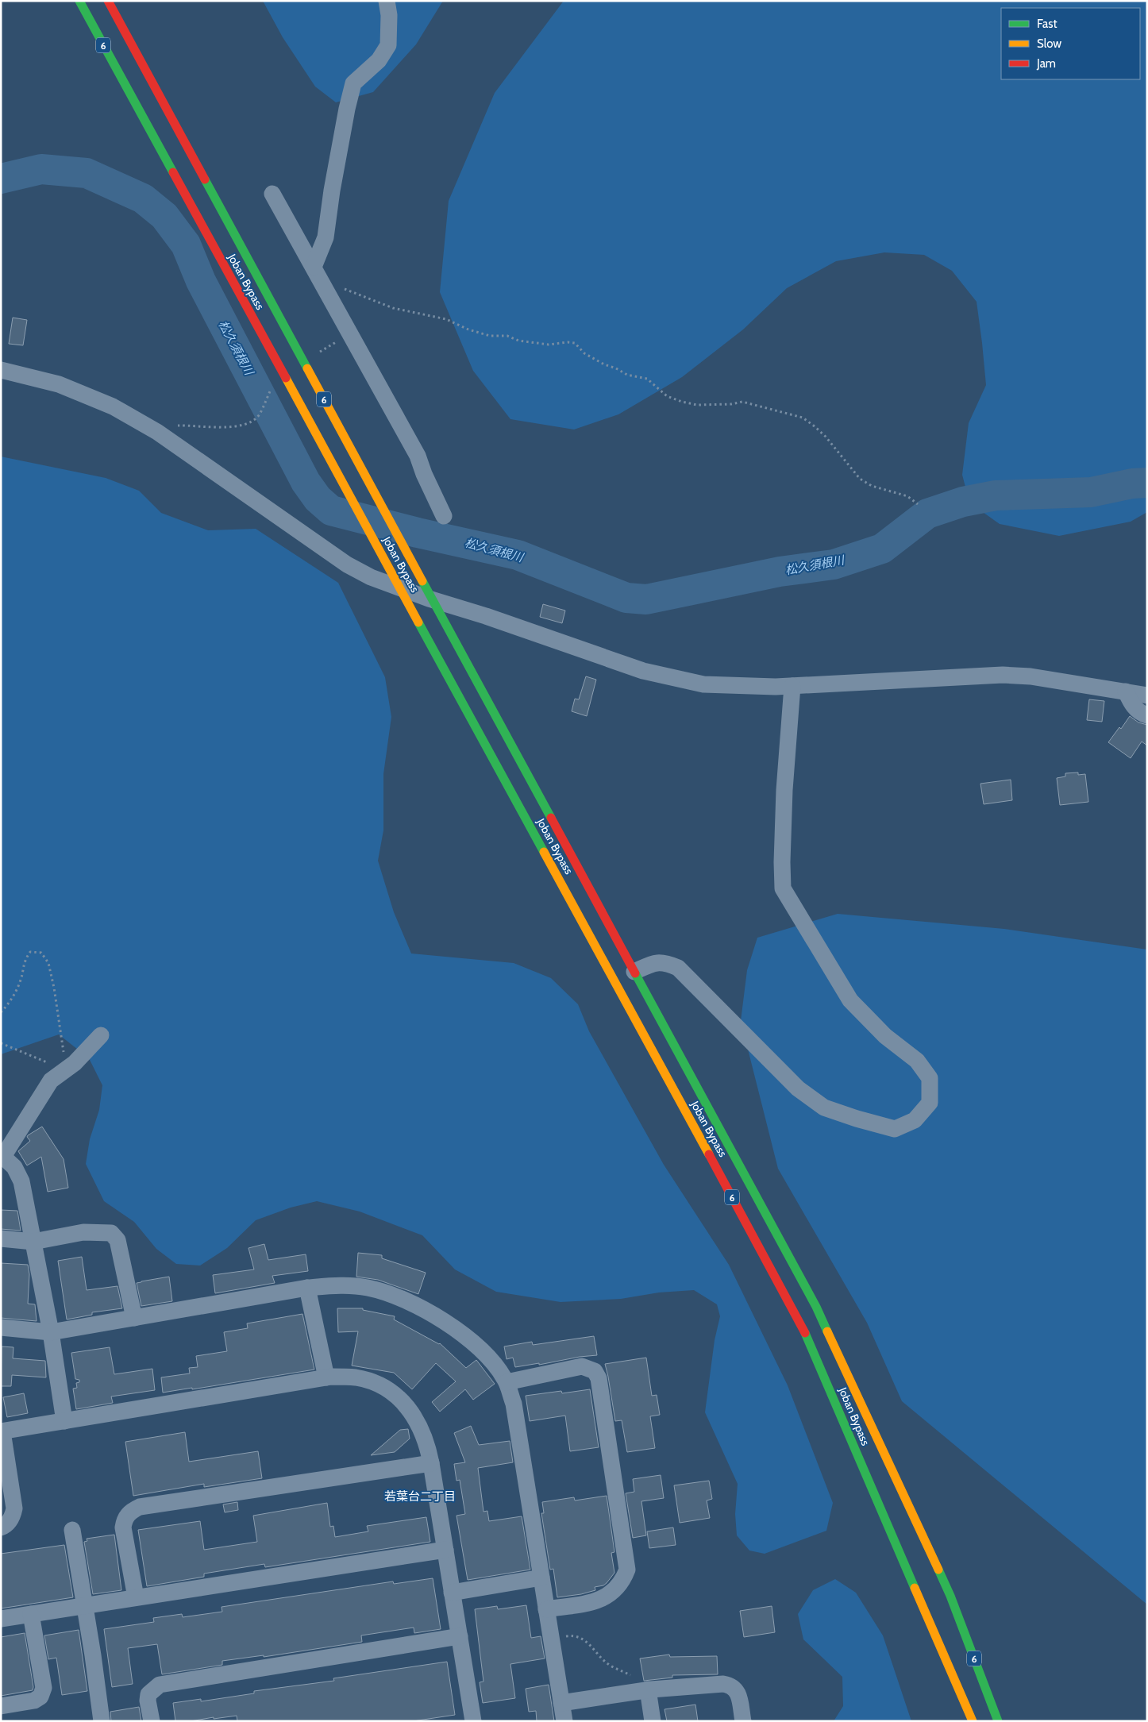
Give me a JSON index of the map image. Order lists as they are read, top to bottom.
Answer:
{
  "streets": {
    "highway": ["6", "Joban Bypass"]
  },
  "districts": ["若葉台二丁目"],
  "water": ["松久須根川"],
  "legend": ["Fast", "Slow", "Jam"]
}
